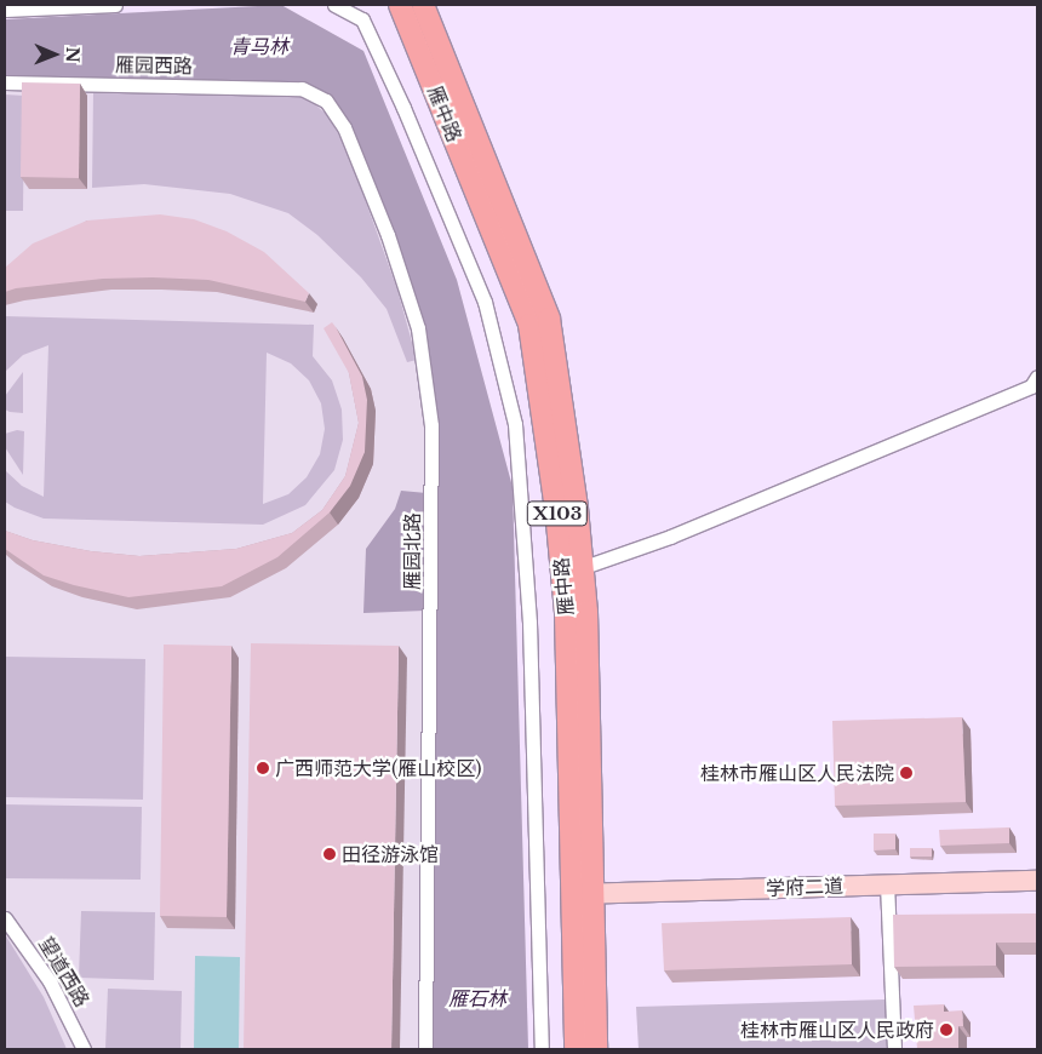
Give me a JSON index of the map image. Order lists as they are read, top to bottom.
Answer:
{
  "streets": {
    "main road": ["雁中路", "X103"],
    "street": [
      "雁园西路",
      "雁园北路",
      "学府二道",
      "望道西路"
    ]
  },
  "crossings": [
    ["雁园西路", "雁园北路"],
    ["雁中路", "学府二道"]
  ],
  "parks": ["青马林", "雁石林"],
  "places": [
    "广西师范大学(雁山校区)",
    "桂林市雁山区人民法院",
    "田径游泳馆",
    "桂林市雁山区人民政府"
  ],
  "north": "right"
}
